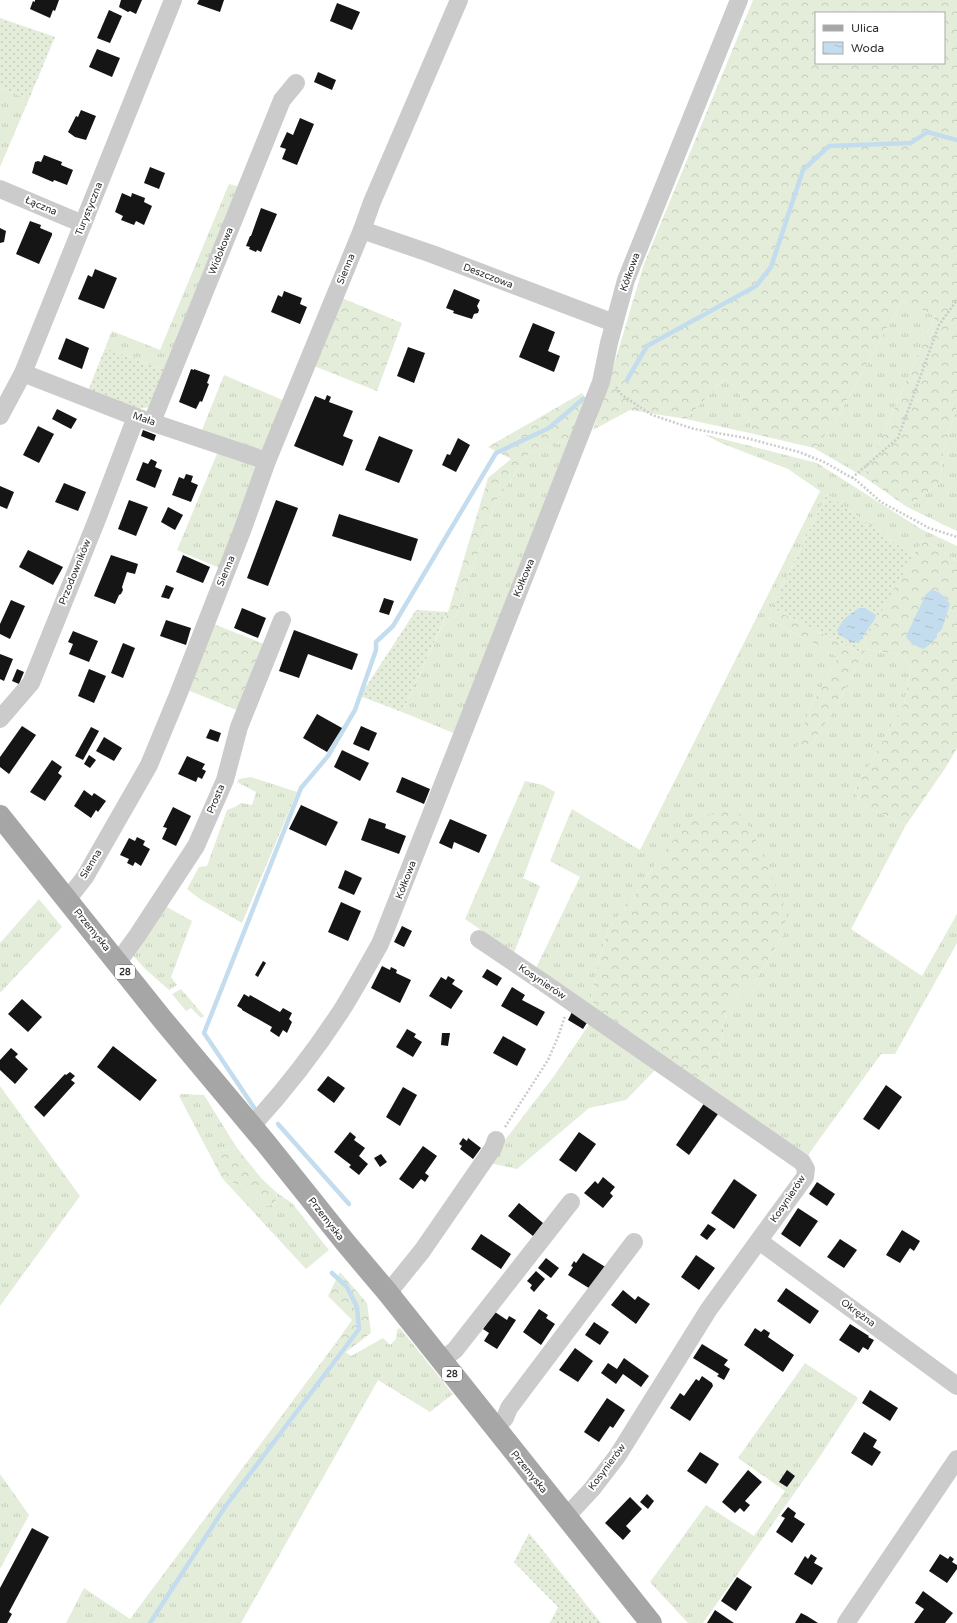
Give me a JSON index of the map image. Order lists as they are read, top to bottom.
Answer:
{
  "streets": {
    "main road": ["Przemyska", "28"],
    "street": [
      "Łączna",
      "Turystyczna",
      "Widokowa",
      "Sienna",
      "Kółkowa",
      "Deszczowa",
      "Mała",
      "Przodowników",
      "Prosta",
      "Kosynierów",
      "Okrężna"
    ]
  },
  "crossings": [
    ["Łączna", "Turystyczna"],
    ["Turystyczna", "Mała"],
    ["Widokowa", "Mała"],
    ["Widokowa", "Przodowników"],
    ["Sienna", "Deszczowa"],
    ["Sienna", "Mała"],
    ["Sienna", "Przemyska"],
    ["Kółkowa", "Deszczowa"],
    ["Kółkowa", "Przemyska"],
    ["Mała", "Przodowników"],
    ["Prosta", "Przemyska"],
    ["Przemyska", "Kosynierów"],
    ["Kosynierów", "Okrężna"]
  ],
  "legend": ["Ulica", "Woda"]
}
